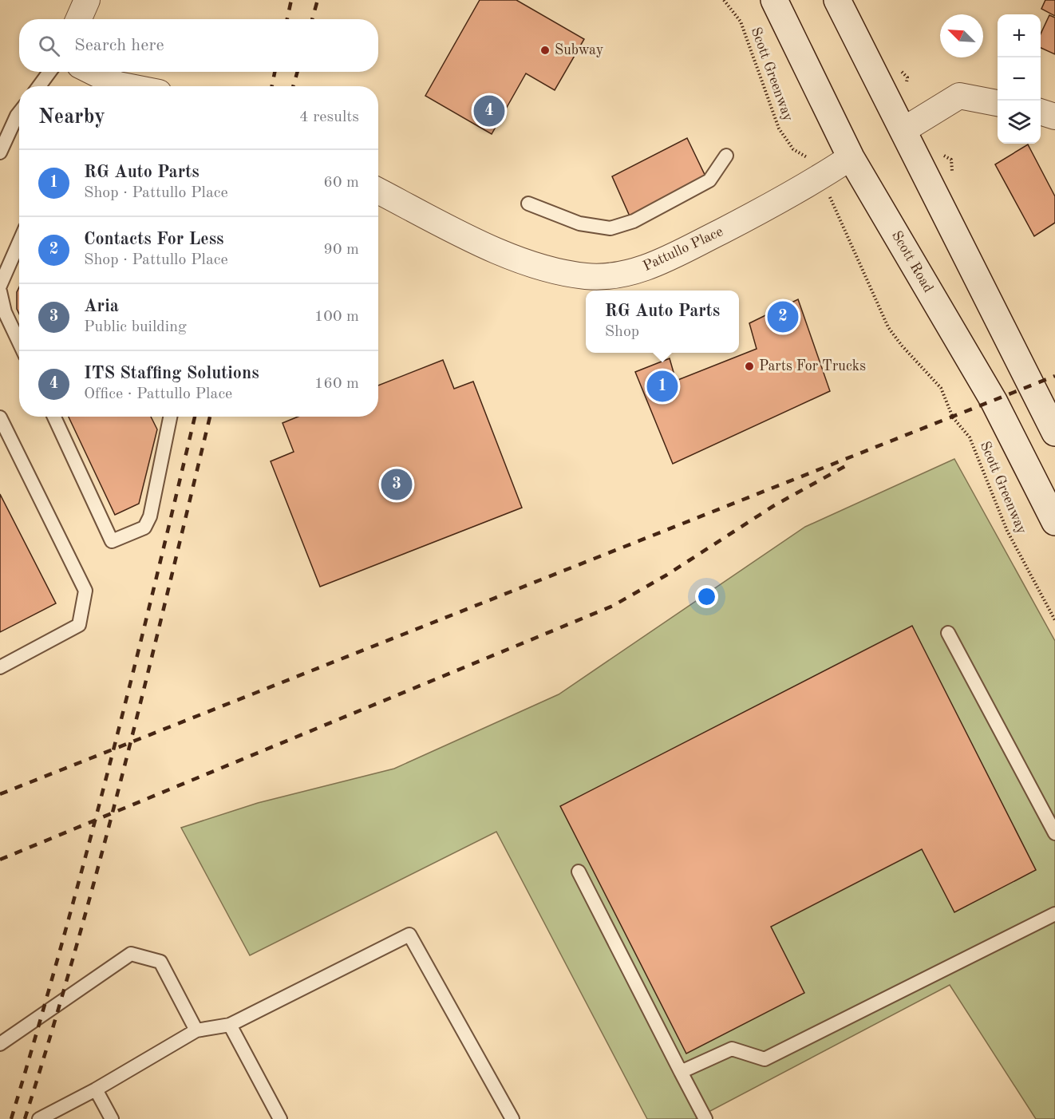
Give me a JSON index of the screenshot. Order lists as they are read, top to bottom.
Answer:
{
  "streets": {
    "main road": ["Scott Road"],
    "street": ["Pattullo Place"],
    "path": ["Scott Greenway"]
  },
  "crossings": [
    ["Pattullo Place", "Scott Road"]
  ],
  "places": ["Subway", "Parts For Trucks"],
  "north": "top left",
  "page": {
    "map_buttons": ["+", "−"],
    "search": "Search here",
    "heading": ["Nearby", "4 results"],
    "pins": [
      "4",
      "2",
      "1",
      "3"
    ],
    "list": [
      {
        "mark": "1",
        "name": "RG Auto Parts",
        "note": "Shop · Pattullo Place",
        "value": "60 m"
      },
      {
        "mark": "2",
        "name": "Contacts For Less",
        "note": "Shop · Pattullo Place",
        "value": "90 m"
      },
      {
        "mark": "3",
        "name": "Aria",
        "note": "Public building",
        "value": "100 m"
      },
      {
        "mark": "4",
        "name": "ITS Staffing Solutions",
        "note": "Office · Pattullo Place",
        "value": "160 m"
      }
    ],
    "popup": ["RG Auto Parts", "Shop"]
  }
}
